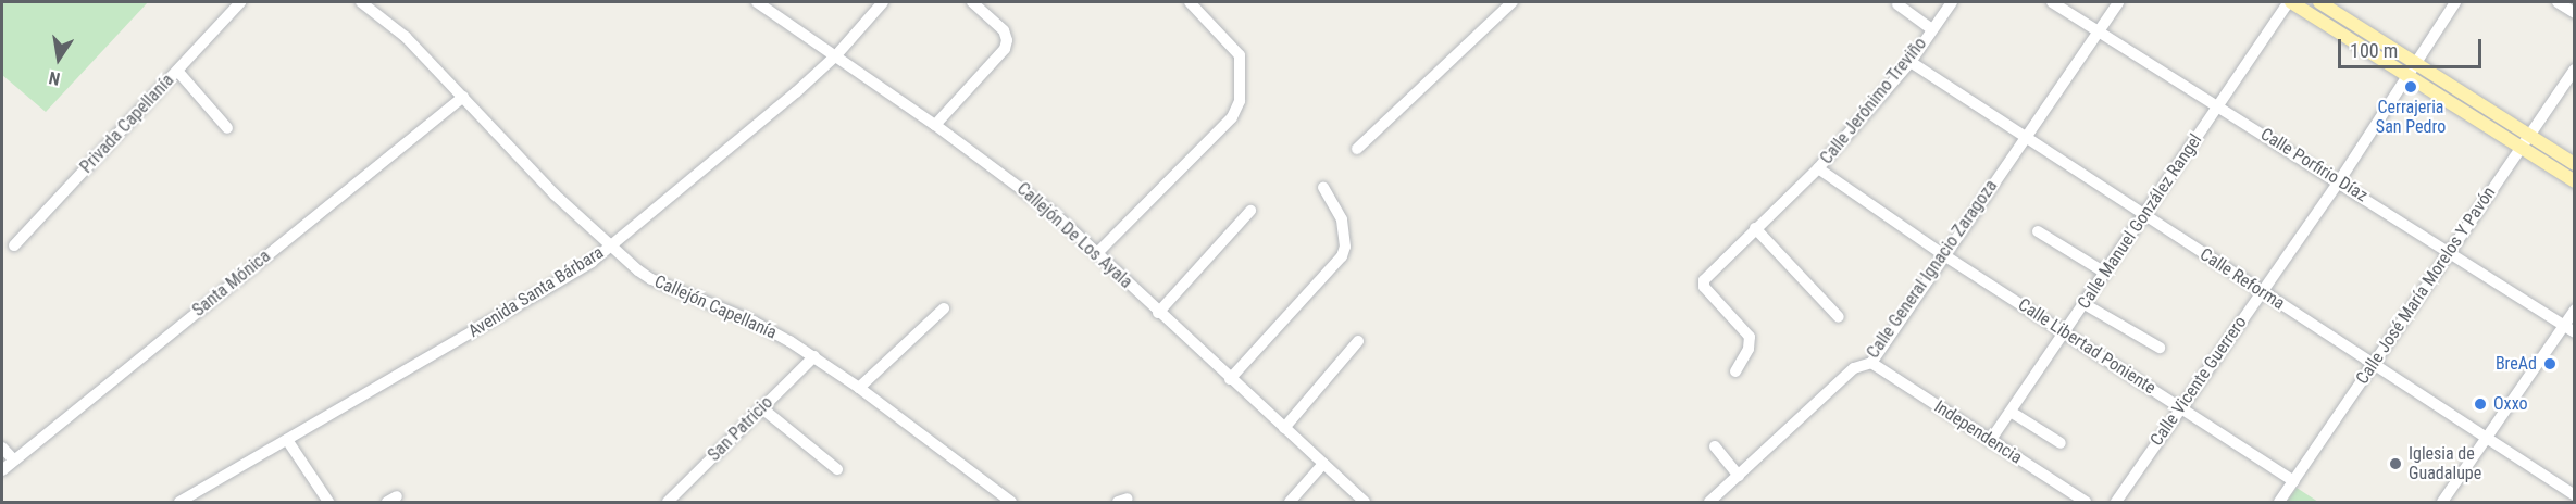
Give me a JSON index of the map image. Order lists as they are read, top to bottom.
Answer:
{
  "streets": {
    "street": [
      "Calle Jerónimo Treviño",
      "Privada Capellanía",
      "Calle Porfirio Díaz",
      "Calle Manuel González Rangel",
      "Callejón De Los Ayala",
      "Calle General Ignacio Zaragoza",
      "Calle Reforma",
      "Santa Mónica",
      "Calle José María Morelos Y Pavón",
      "Avenida Santa Bárbara",
      "Callejón Capellanía",
      "Calle Libertad Poniente",
      "Calle Vicente Guerrero",
      "San Patricio",
      "Independencia"
    ]
  },
  "crossings": [
    ["Calle Jerónimo Treviño", "Calle Reforma"],
    ["Calle Jerónimo Treviño", "Calle Libertad Poniente"],
    ["Calle Porfirio Díaz", "Calle Manuel González Rangel"],
    ["Calle Porfirio Díaz", "Calle General Ignacio Zaragoza"],
    ["Calle Porfirio Díaz", "Calle José María Morelos Y Pavón"],
    ["Calle Porfirio Díaz", "Calle Vicente Guerrero"],
    ["Calle Manuel González Rangel", "Calle Reforma"],
    ["Calle Manuel González Rangel", "Calle Libertad Poniente"],
    ["Calle Manuel González Rangel", "Independencia"],
    ["Callejón De Los Ayala", "Avenida Santa Bárbara"],
    ["Calle General Ignacio Zaragoza", "Calle Reforma"],
    ["Calle General Ignacio Zaragoza", "Calle Libertad Poniente"],
    ["Calle General Ignacio Zaragoza", "Independencia"],
    ["Calle Reforma", "Calle José María Morelos Y Pavón"],
    ["Calle Reforma", "Calle Vicente Guerrero"],
    ["Santa Mónica", "Callejón Capellanía"],
    ["Calle José María Morelos Y Pavón", "Calle Libertad Poniente"],
    ["Avenida Santa Bárbara", "Callejón Capellanía"],
    ["Callejón Capellanía", "San Patricio"],
    ["Calle Libertad Poniente", "Calle Vicente Guerrero"]
  ],
  "places": [
    "Cerrajeria San Pedro",
    "BreAd",
    "Oxxo",
    "Iglesia de Guadalupe"
  ],
  "scale_bar": "100 m",
  "north": "bottom"
}
